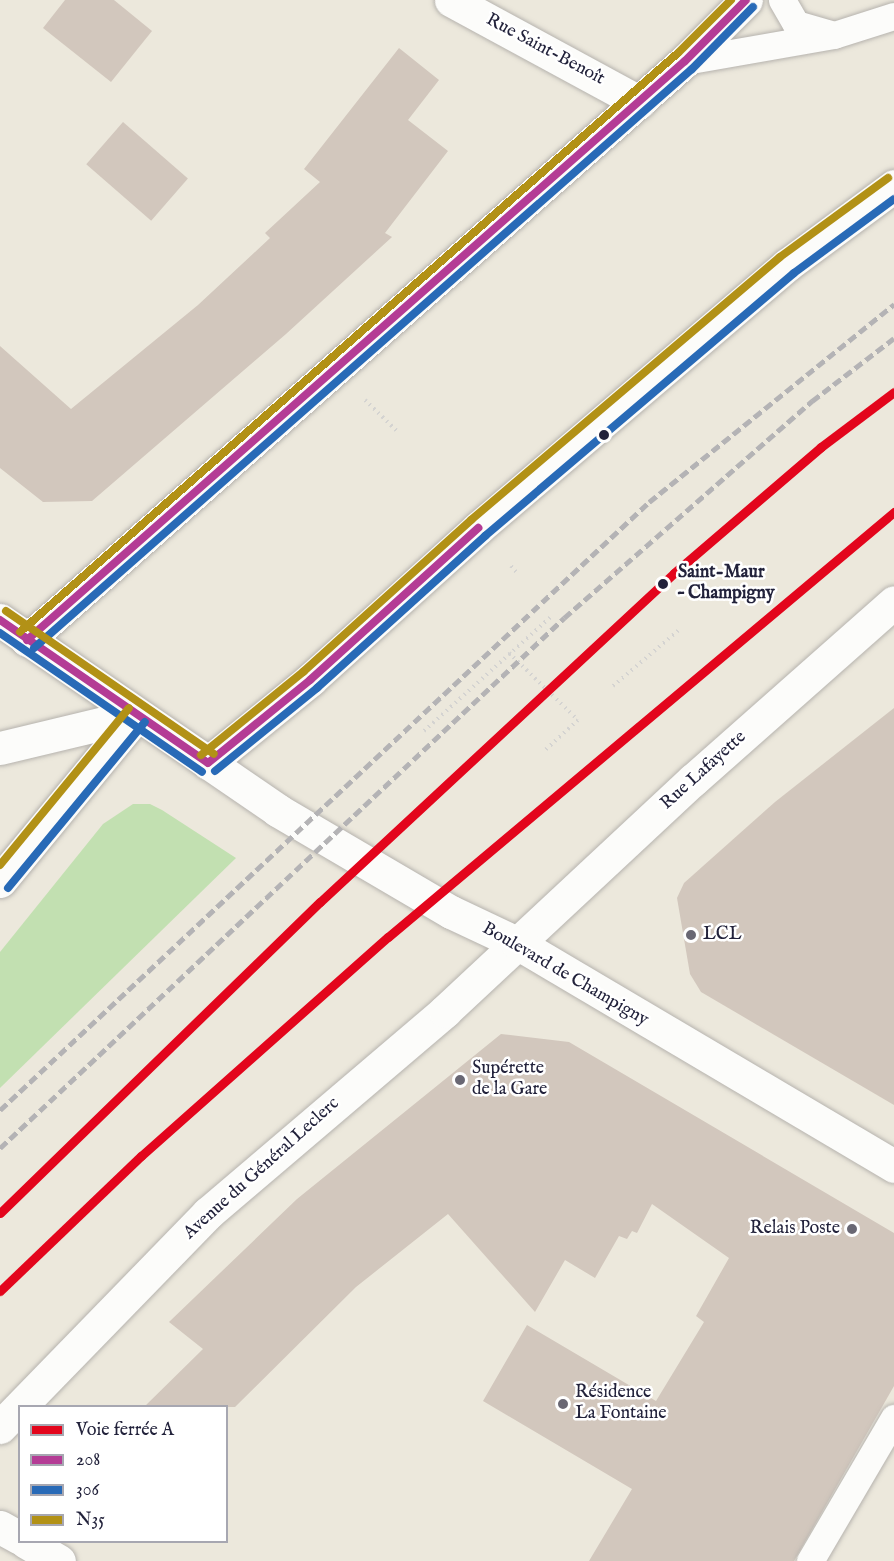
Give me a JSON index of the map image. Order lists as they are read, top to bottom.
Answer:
{
  "streets": {
    "street": [
      "Rue Saint-Benoît",
      "Rue Lafayette",
      "Boulevard de Champigny",
      "Avenue du Général Leclerc"
    ]
  },
  "crossings": [
    ["Rue Lafayette", "Boulevard de Champigny"],
    ["Rue Lafayette", "Avenue du Général Leclerc"],
    ["Boulevard de Champigny", "Avenue du Général Leclerc"]
  ],
  "places": [
    "Saint-Maur – Champigny",
    "LCL",
    "Supérette de la Gare",
    "Relais Poste",
    "Résidence La Fontaine"
  ],
  "lines": [
    "transit line 208",
    "transit line N35",
    "transit line 306",
    "rail line A"
  ],
  "legend": [
    "Voie ferrée A",
    "208",
    "306",
    "N35"
  ]
}
